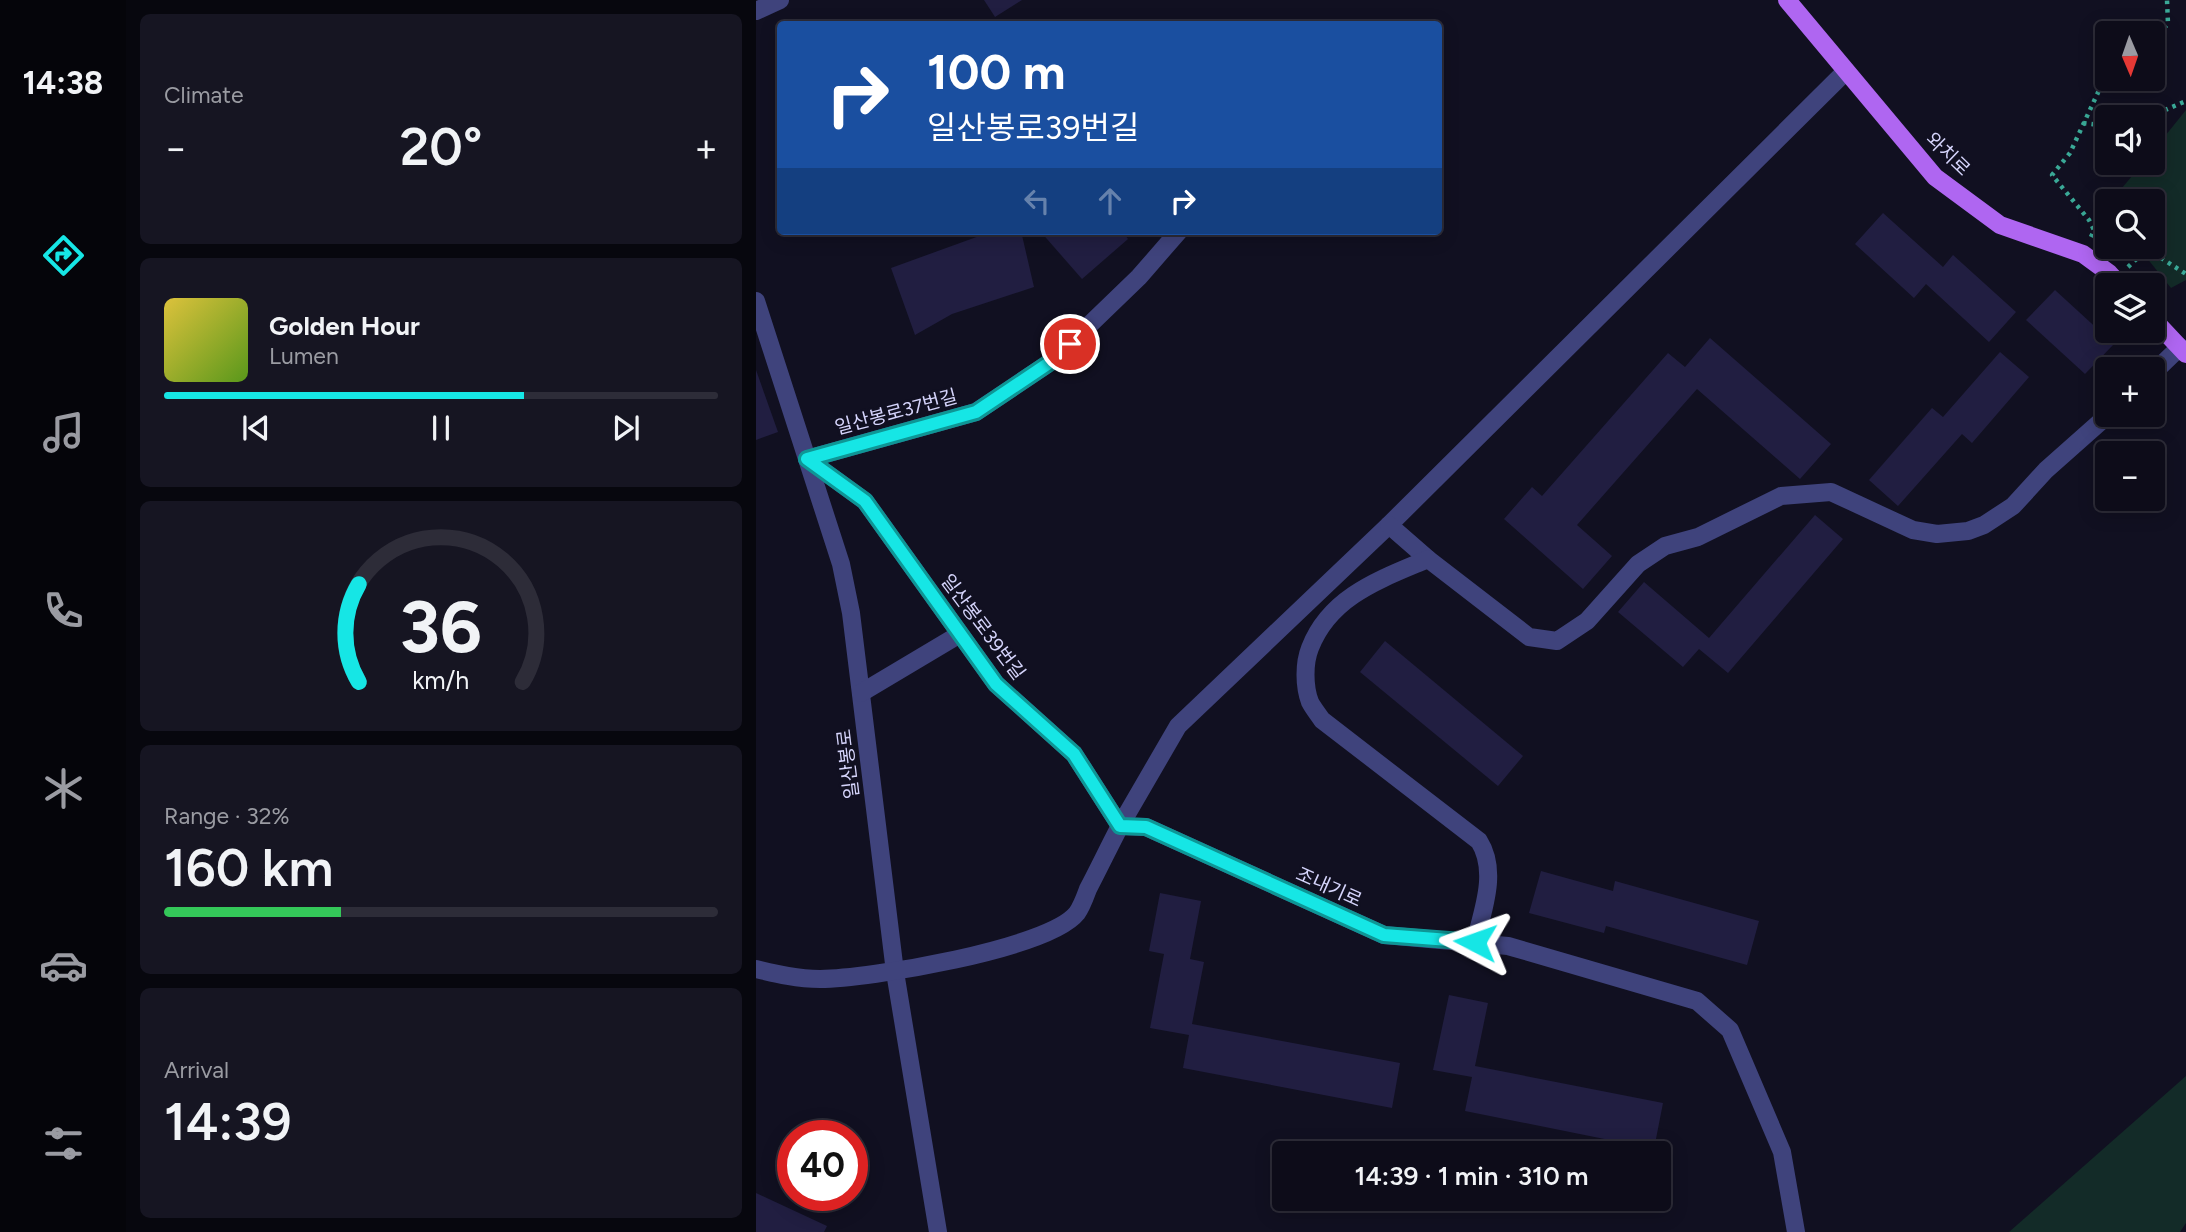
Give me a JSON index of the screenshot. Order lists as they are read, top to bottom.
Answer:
{
  "streets": {
    "main road": ["와치로"],
    "street": [
      "일산봉로37번길",
      "일산봉로39번길",
      "일산봉로",
      "조내기로"
    ]
  },
  "crossings": [
    ["일산봉로37번길", "일산봉로39번길"],
    ["일산봉로37번길", "일산봉로"],
    ["일산봉로39번길", "일산봉로"],
    ["일산봉로39번길", "조내기로"]
  ],
  "north": "bottom",
  "page": {
    "tabs": "14:38",
    "tile": [
      "Climate",
      ["Range · 32%", "160 km"],
      ["Arrival", "14:39"]
    ],
    "map_buttons": ["+", "−"],
    "turn": ["100 m", "일산봉로39번길"],
    "heat": ["−", "20°", "+"],
    "song": ["Golden Hour", "Lumen"],
    "limit": "40",
    "trip": "14:39 · 1 min · 310 m",
    "gauge": ["36", "km/h"]
  }
}
